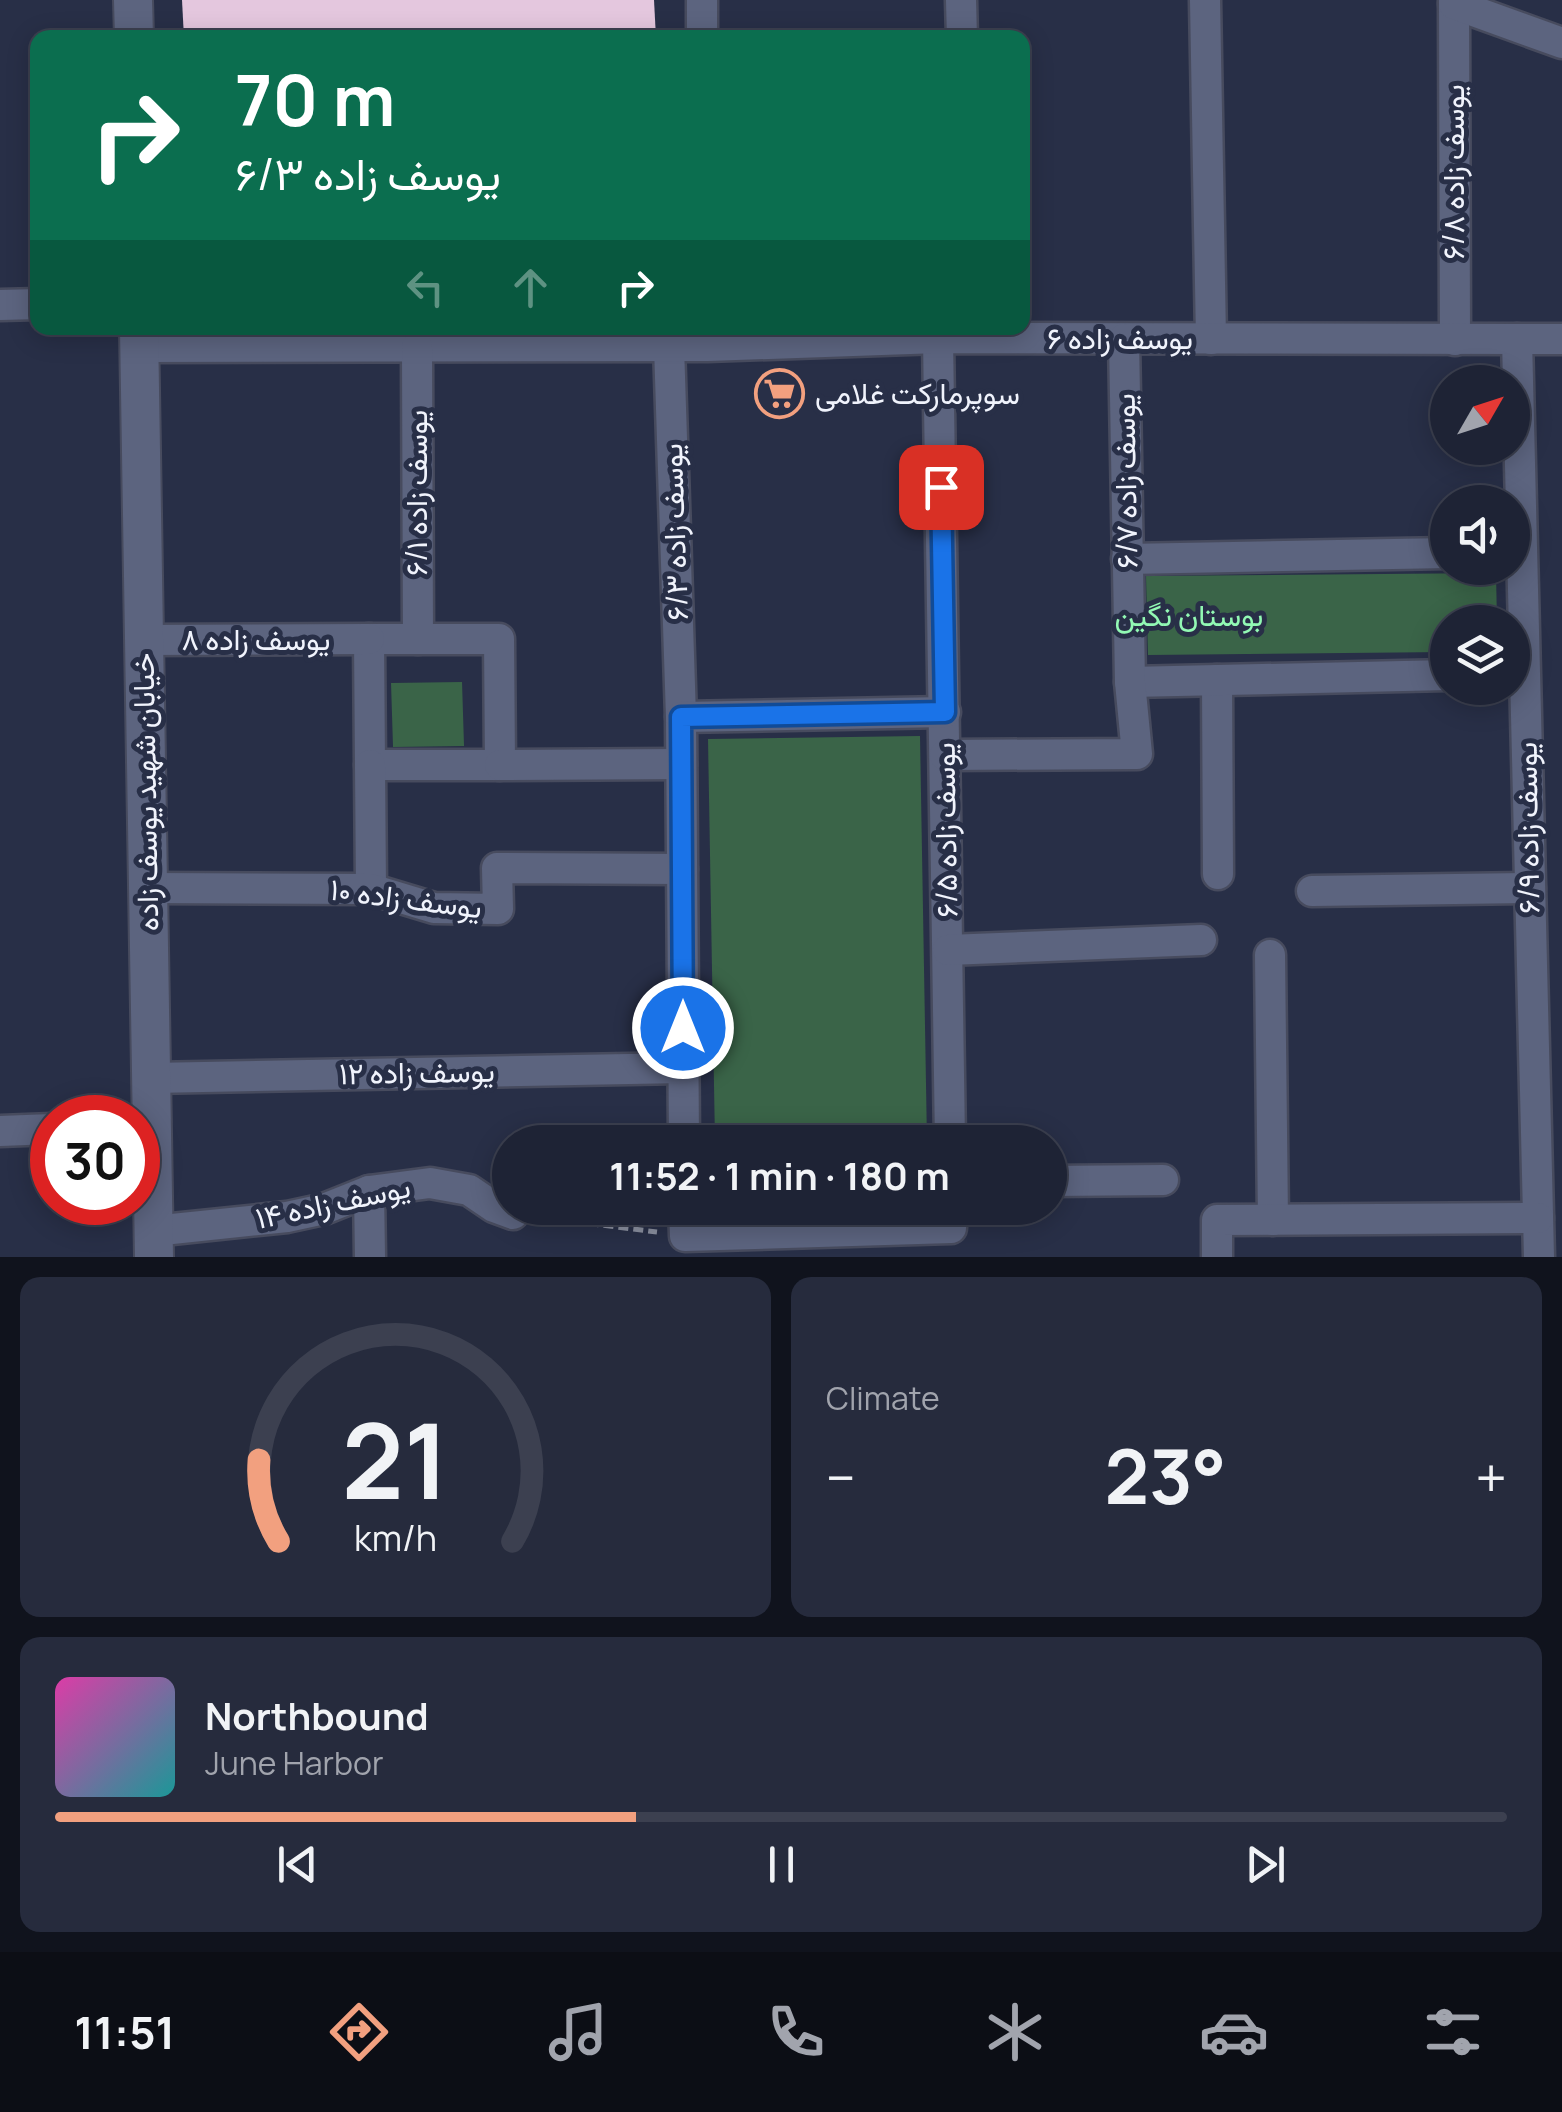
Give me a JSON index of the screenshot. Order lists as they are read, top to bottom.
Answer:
{
  "streets": {
    "street": [
      "یوسف زاده ۶/۸",
      "یوسف زاده ۶",
      "یوسف زاده ۶/۷",
      "یوسف زاده ۶/۱",
      "یوسف زاده ۶/۳",
      "یوسف زاده ۸",
      "خیابان شهید یوسف زاده",
      "یوسف زاده ۶/۹",
      "یوسف زاده ۶/۵",
      "یوسف زاده ۱۰",
      "یوسف زاده ۱۲",
      "یوسف زاده ۱۴"
    ]
  },
  "crossings": [
    ["یوسف زاده ۶/۸", "یوسف زاده ۶"],
    ["یوسف زاده ۶", "یوسف زاده ۶/۷"],
    ["یوسف زاده ۶", "یوسف زاده ۶/۱"],
    ["یوسف زاده ۶", "یوسف زاده ۶/۳"],
    ["یوسف زاده ۶", "خیابان شهید یوسف زاده"],
    ["یوسف زاده ۶", "یوسف زاده ۶/۹"],
    ["یوسف زاده ۶/۷", "یوسف زاده ۶/۵"],
    ["یوسف زاده ۶/۱", "یوسف زاده ۸"],
    ["یوسف زاده ۶/۳", "یوسف زاده ۱۰"],
    ["یوسف زاده ۶/۳", "یوسف زاده ۱۲"],
    ["یوسف زاده ۸", "خیابان شهید یوسف زاده"],
    ["خیابان شهید یوسف زاده", "یوسف زاده ۱۰"],
    ["خیابان شهید یوسف زاده", "یوسف زاده ۱۲"]
  ],
  "parks": ["بوستان نگین"],
  "places": {
    "supermarket": ["سوپرمارکت غلامی"]
  },
  "north": "top right",
  "page": {
    "turn": ["70 m", "یوسف زاده ۶/۳"],
    "limit": "30",
    "trip": "11:52 · 1 min · 180 m",
    "tile": "Climate",
    "heat": ["−", "23°", "+"],
    "song": ["Northbound", "June Harbor"],
    "tabs": "11:51",
    "gauge": ["21", "km/h"]
  }
}
